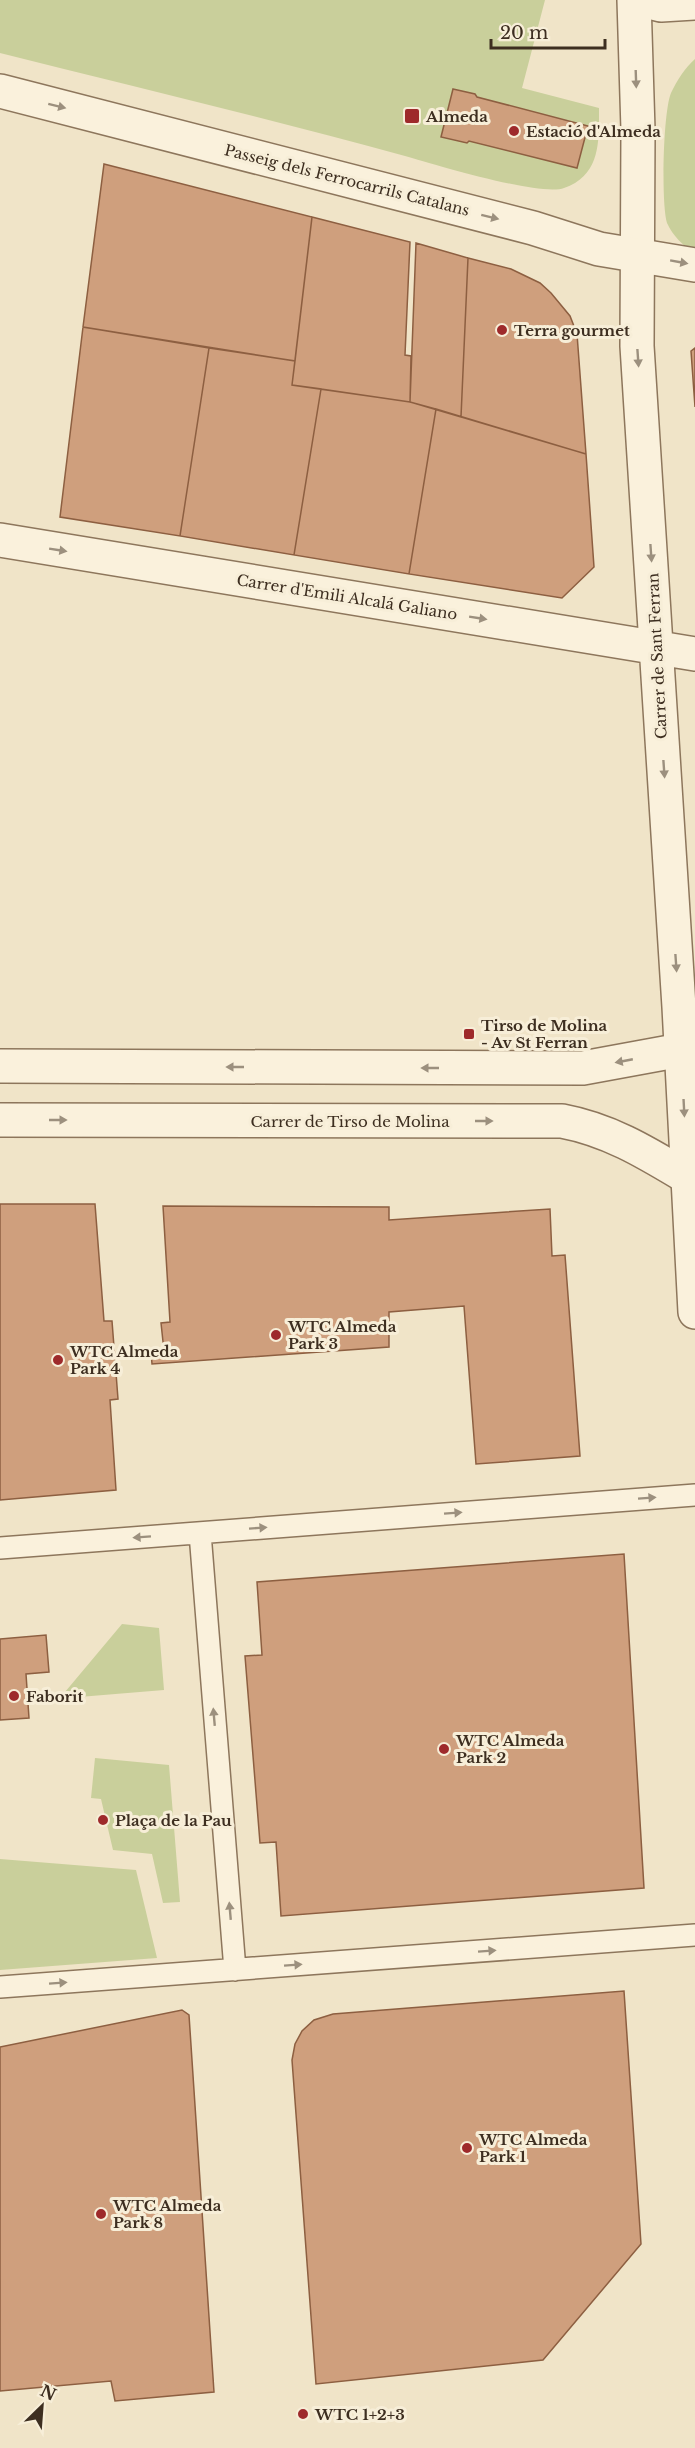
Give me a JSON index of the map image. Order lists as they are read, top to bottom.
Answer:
{
  "streets": {
    "street": [
      "Passeig dels Ferrocarrils Catalans",
      "Carrer d'Emili Alcalá Galiano",
      "Carrer de Sant Ferran",
      "Carrer de Tirso de Molina"
    ]
  },
  "crossings": [
    ["Passeig dels Ferrocarrils Catalans", "Carrer de Sant Ferran"],
    ["Carrer d'Emili Alcalá Galiano", "Carrer de Sant Ferran"],
    ["Carrer de Sant Ferran", "Carrer de Tirso de Molina"]
  ],
  "one_way": ["Passeig dels Ferrocarrils Catalans", "Carrer d'Emili Alcalá Galiano", "Carrer de Sant Ferran"],
  "places": {
    "transit": ["Almeda", "Tirso de Molina - Av St Ferran"],
    "other": [
      "Estació d'Almeda",
      "Terra gourmet",
      "WTC Almeda Park 3",
      "WTC Almeda Park 4",
      "Faborit",
      "WTC Almeda Park 2",
      "Plaça de la Pau",
      "WTC Almeda Park 1",
      "WTC Almeda Park 8",
      "WTC 1+2+3"
    ]
  },
  "scale_bar": "20 m",
  "north": "top right"
}
